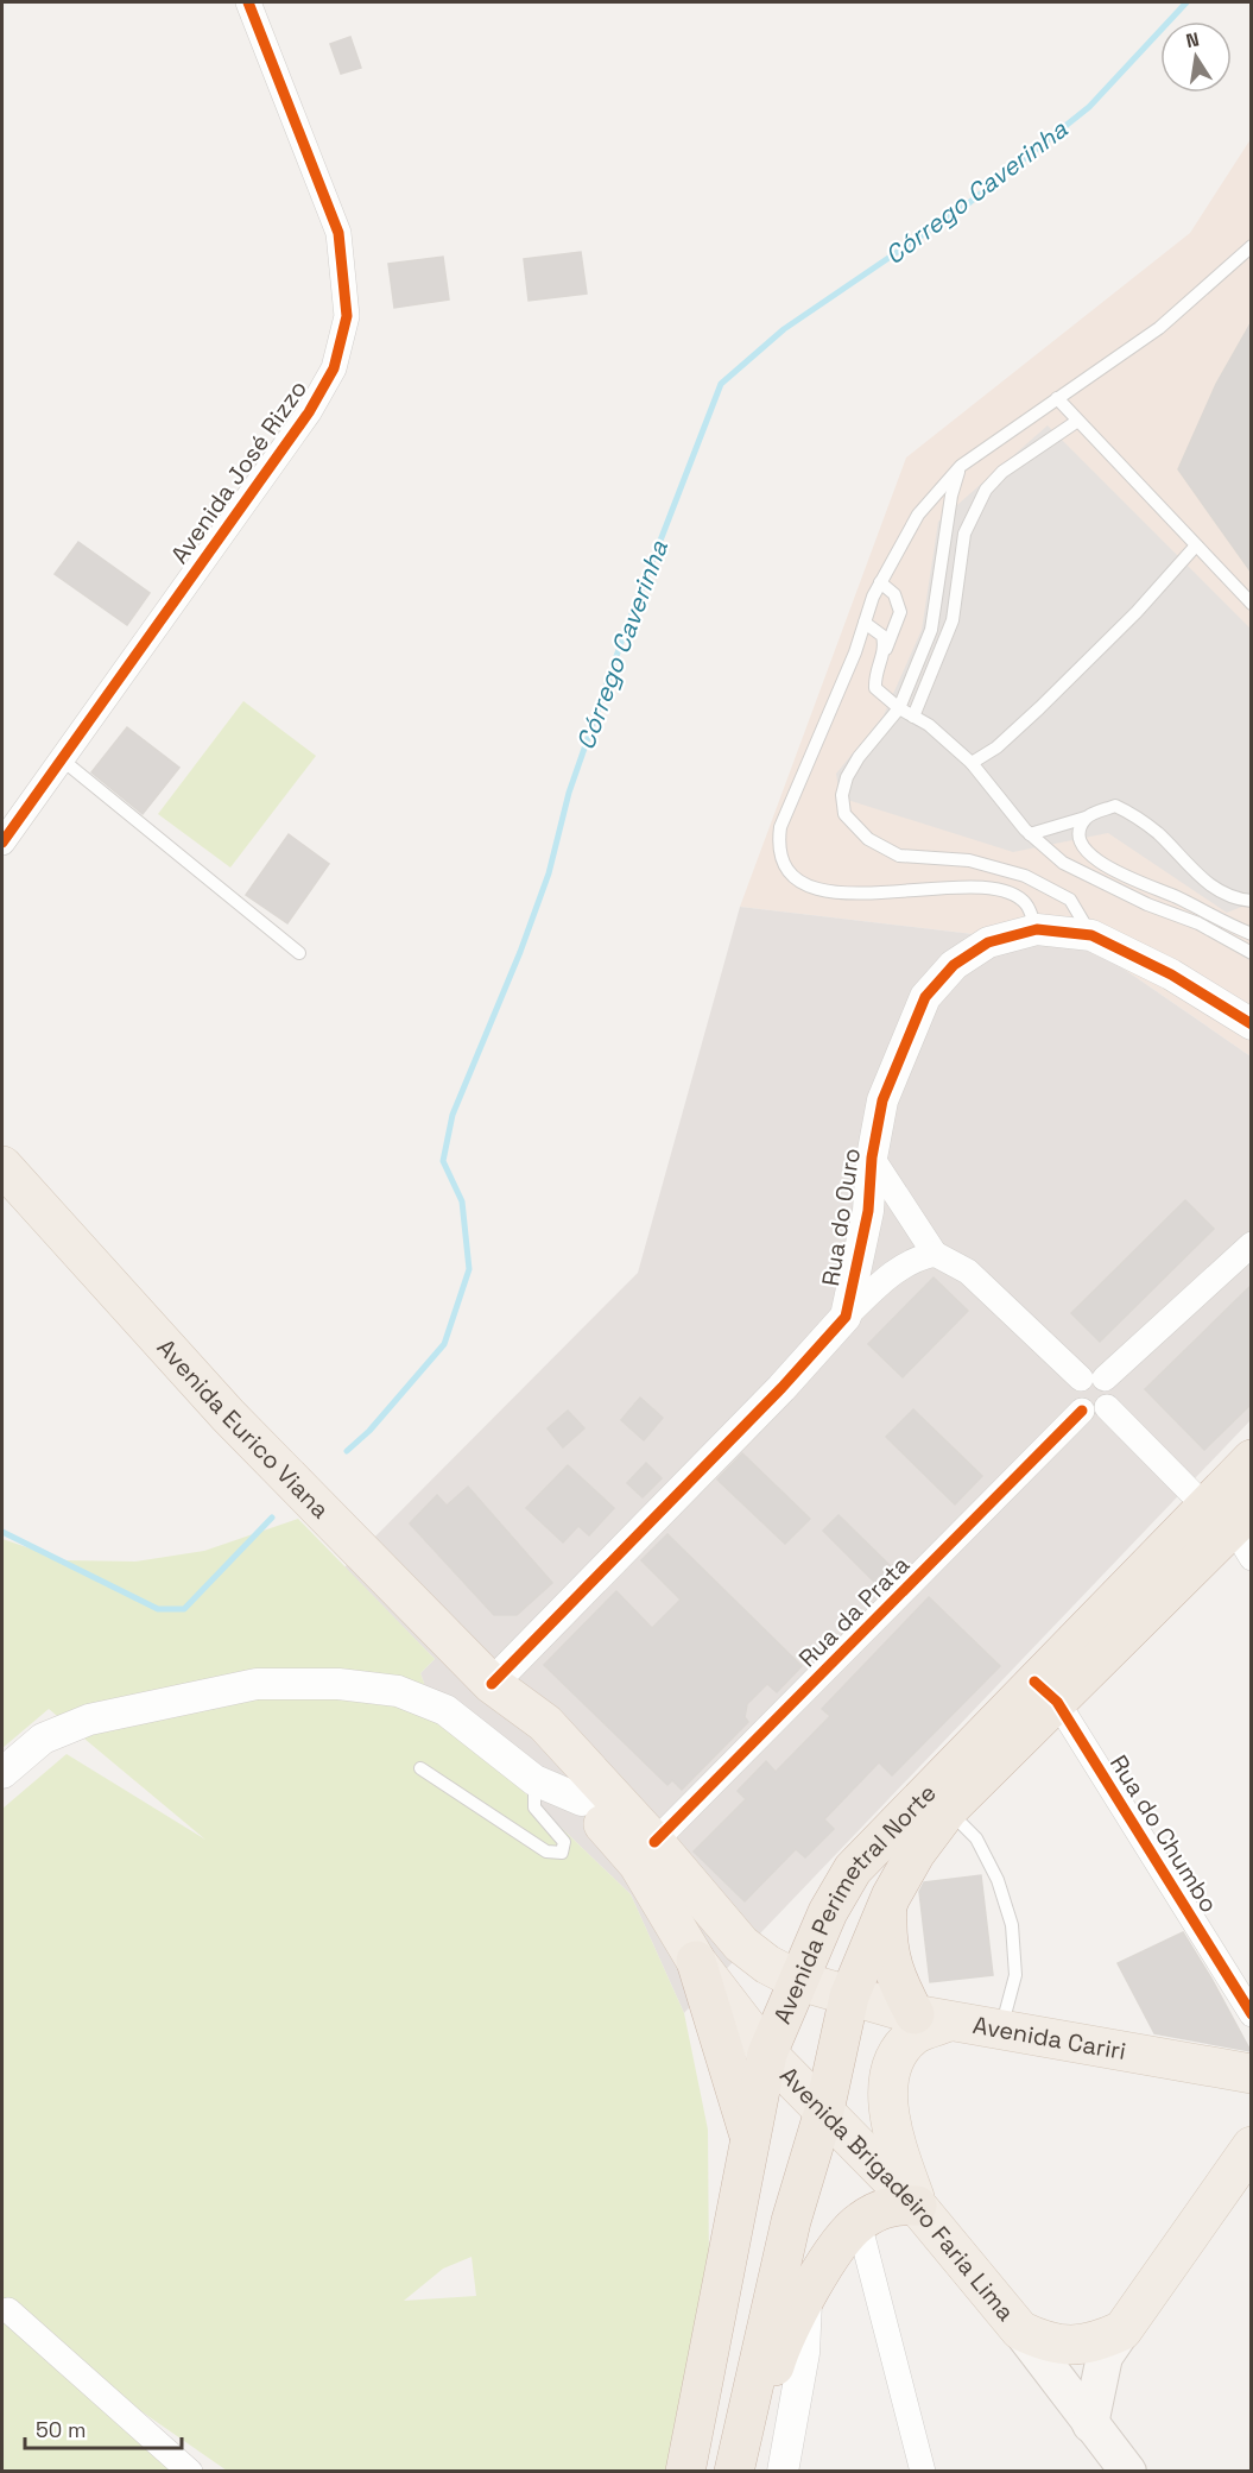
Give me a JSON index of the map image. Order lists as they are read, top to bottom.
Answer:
{
  "streets": {
    "highway": ["Avenida Perimetral Norte"],
    "main road": ["Avenida Eurico Viana", "Avenida Cariri", "Avenida Brigadeiro Faria Lima"],
    "street": [
      "Avenida José Rizzo",
      "Rua do Ouro",
      "Rua da Prata",
      "Rua do Chumbo"
    ]
  },
  "crossings": [
    ["Rua do Ouro", "Avenida Eurico Viana"],
    ["Avenida Eurico Viana", "Rua da Prata"],
    ["Avenida Eurico Viana", "Avenida Perimetral Norte"],
    ["Avenida Eurico Viana", "Avenida Cariri"],
    ["Avenida Eurico Viana", "Avenida Brigadeiro Faria Lima"],
    ["Rua do Chumbo", "Avenida Perimetral Norte"],
    ["Avenida Perimetral Norte", "Avenida Cariri"],
    ["Avenida Perimetral Norte", "Avenida Brigadeiro Faria Lima"]
  ],
  "water": ["Córrego Caverinha"],
  "scale_bar": "50 m",
  "north": "top"
}
